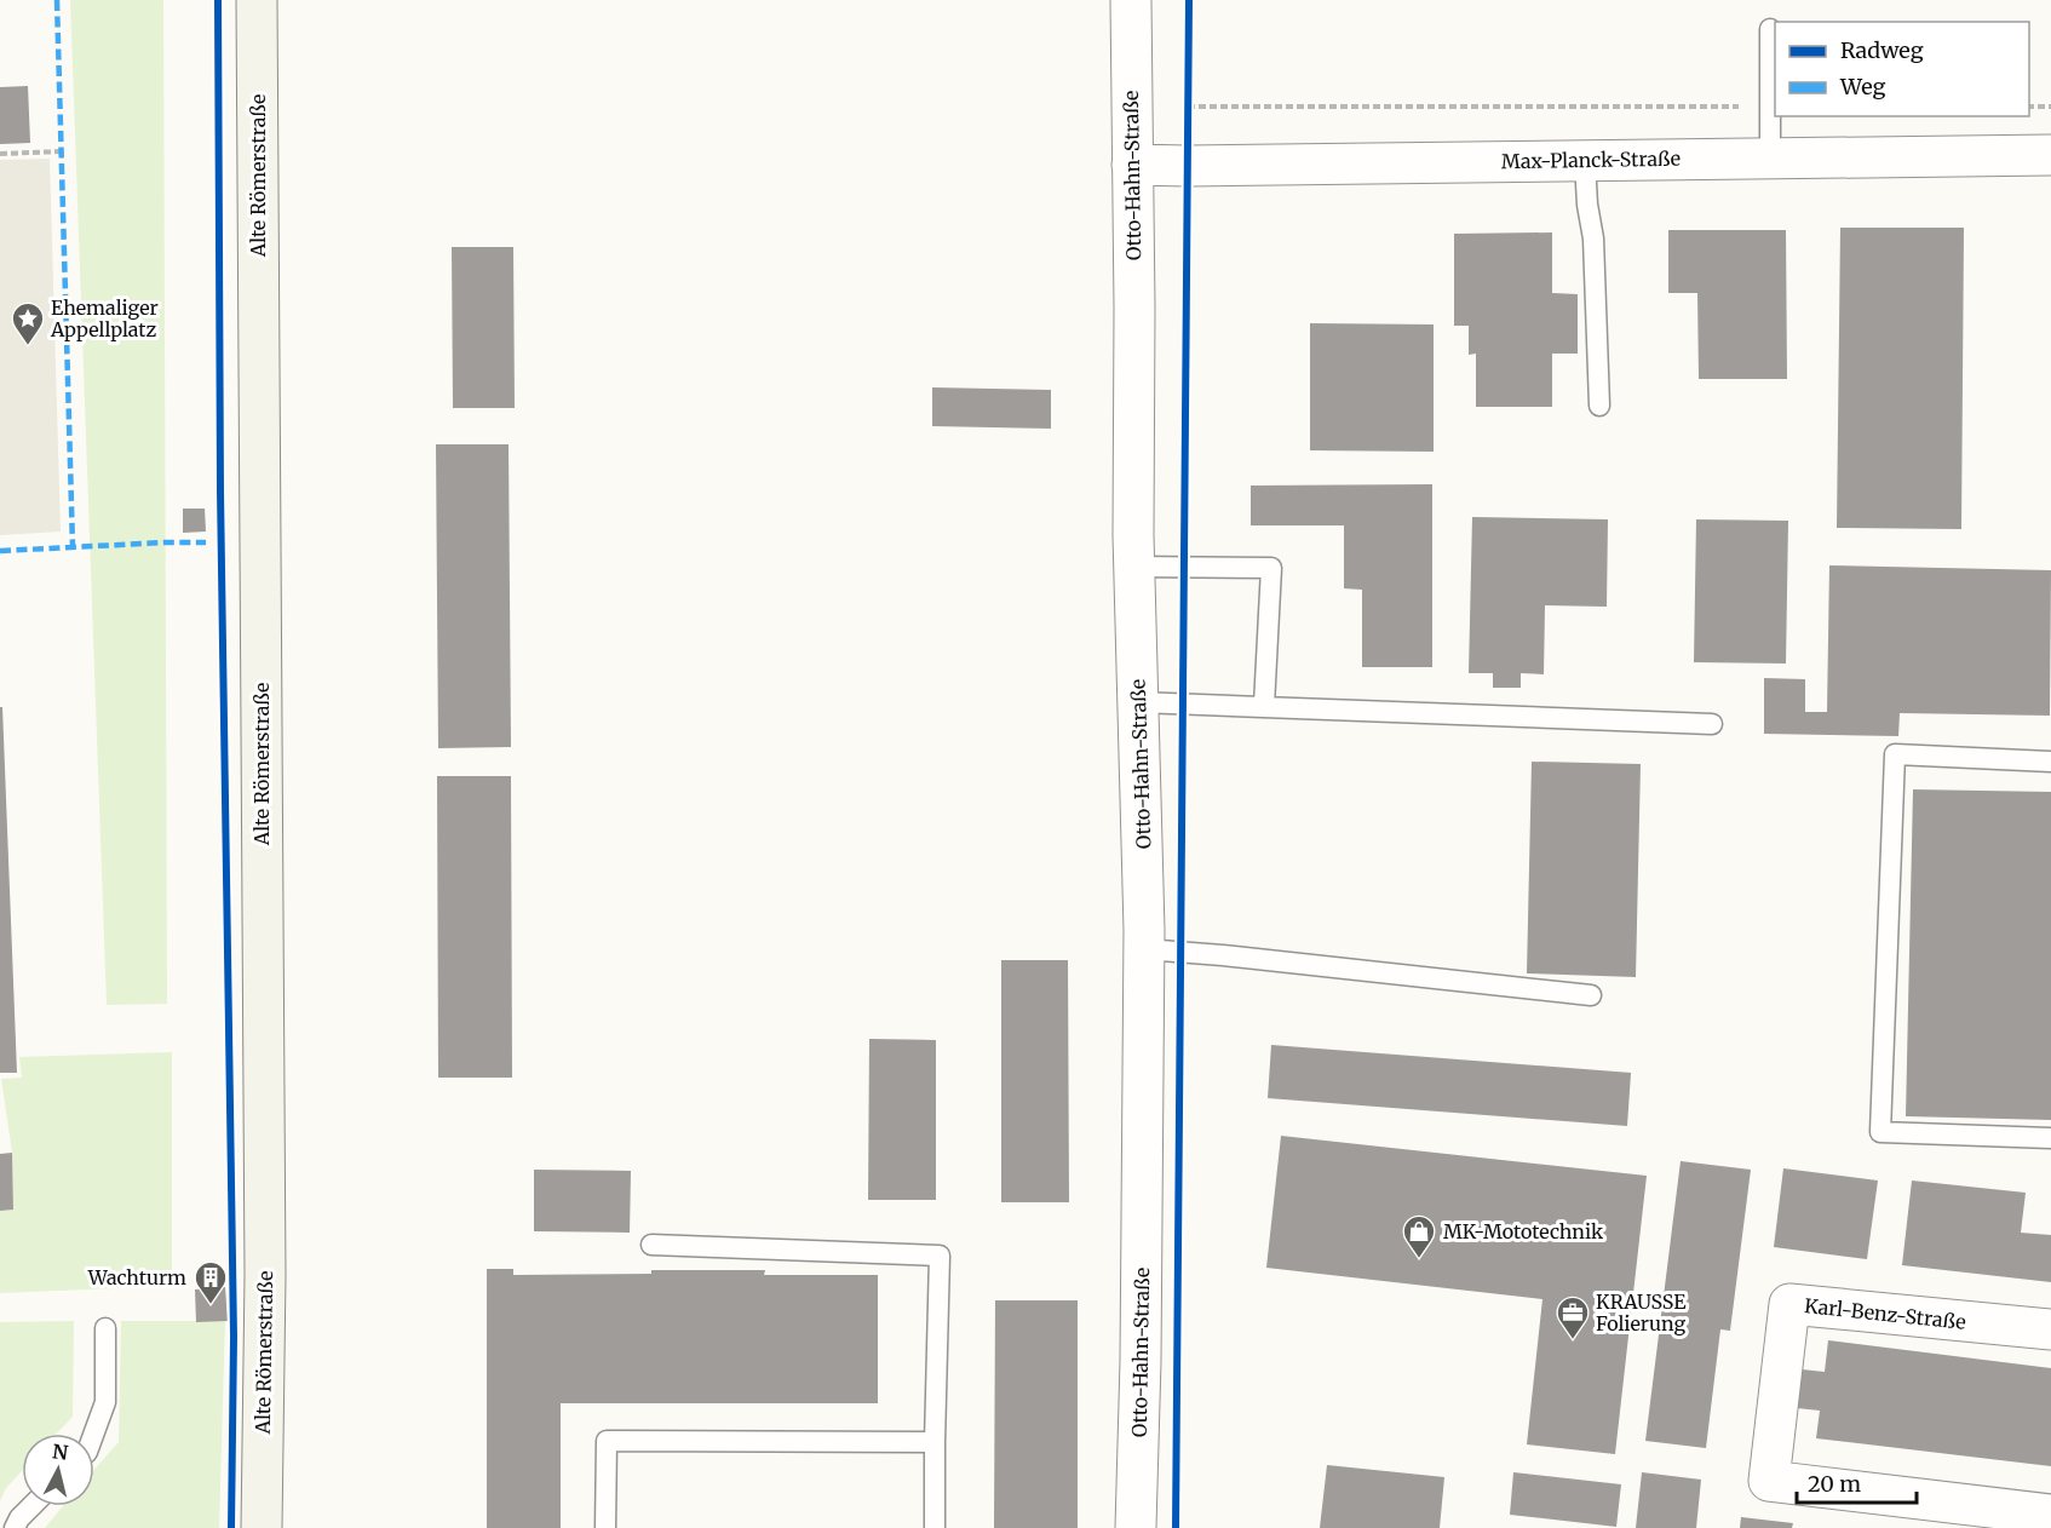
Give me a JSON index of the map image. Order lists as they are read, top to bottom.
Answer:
{
  "streets": {
    "main road": ["Alte Römerstraße"],
    "street": ["Max-Planck-Straße", "Otto-Hahn-Straße", "Karl-Benz-Straße"]
  },
  "crossings": [
    ["Max-Planck-Straße", "Otto-Hahn-Straße"]
  ],
  "places": {
    "place": ["Ehemaliger Appellplatz"],
    "shop": ["MK-Mototechnik"],
    "building": ["Wachturm"],
    "office": ["KRAUSSE Folierung"]
  },
  "legend": ["Radweg", "Weg"],
  "scale_bar": "20 m",
  "north": "top"
}
